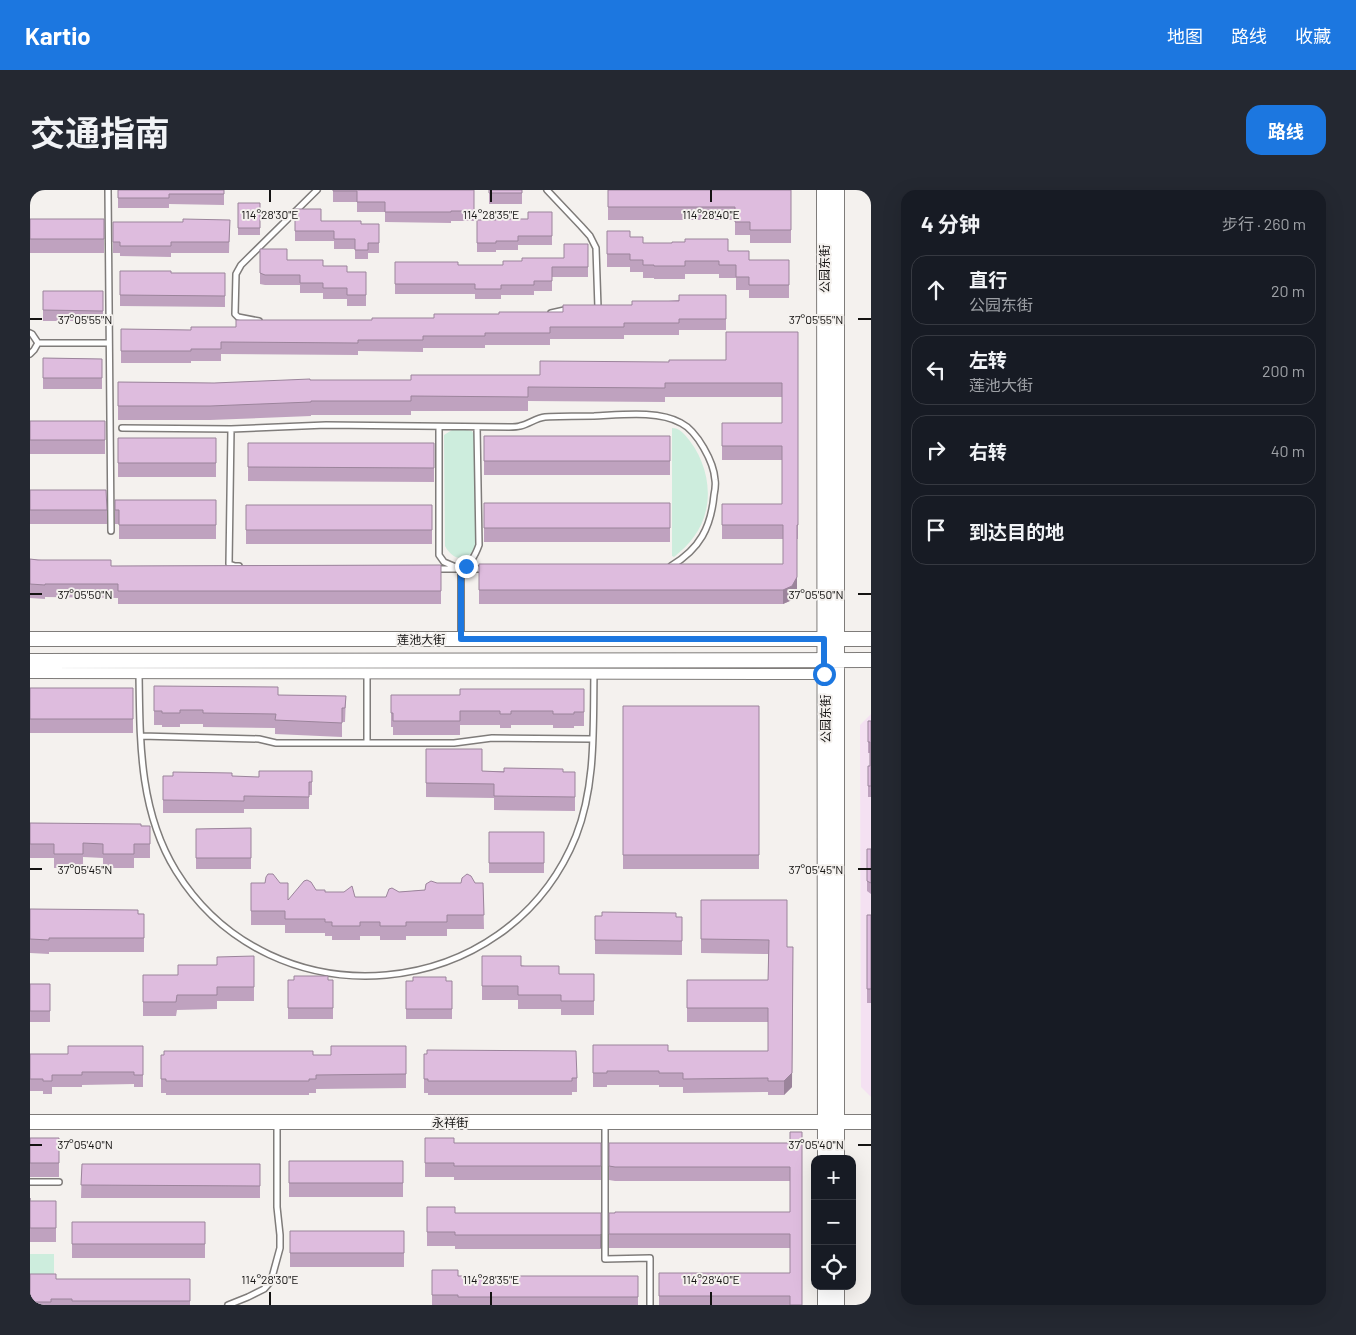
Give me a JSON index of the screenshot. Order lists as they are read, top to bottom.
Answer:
{
  "streets": {
    "street": ["公园东街", "莲池大街", "永祥街"]
  },
  "crossings": [
    ["公园东街", "莲池大街"],
    ["公园东街", "永祥街"]
  ],
  "page": {
    "header": "Kartio",
    "nav": ["地图", "路线", "收藏"],
    "title": "交通指南",
    "buttons": "路线",
    "heading": ["4 分钟", "步行 · 260 m"],
    "list": [
      ["直行", "公园东街", "20 m"],
      ["左转", "莲池大街", "200 m"],
      ["右转", "40 m"],
      "到达目的地"
    ],
    "map_buttons": ["+", "−"]
  },
  "coordinates": [
    "114°28'30\"E",
    "114°28'35\"E",
    "114°28'40\"E",
    "37°05'55\"N",
    "37°05'50\"N",
    "37°05'45\"N",
    "37°05'40\"N"
  ]
}
